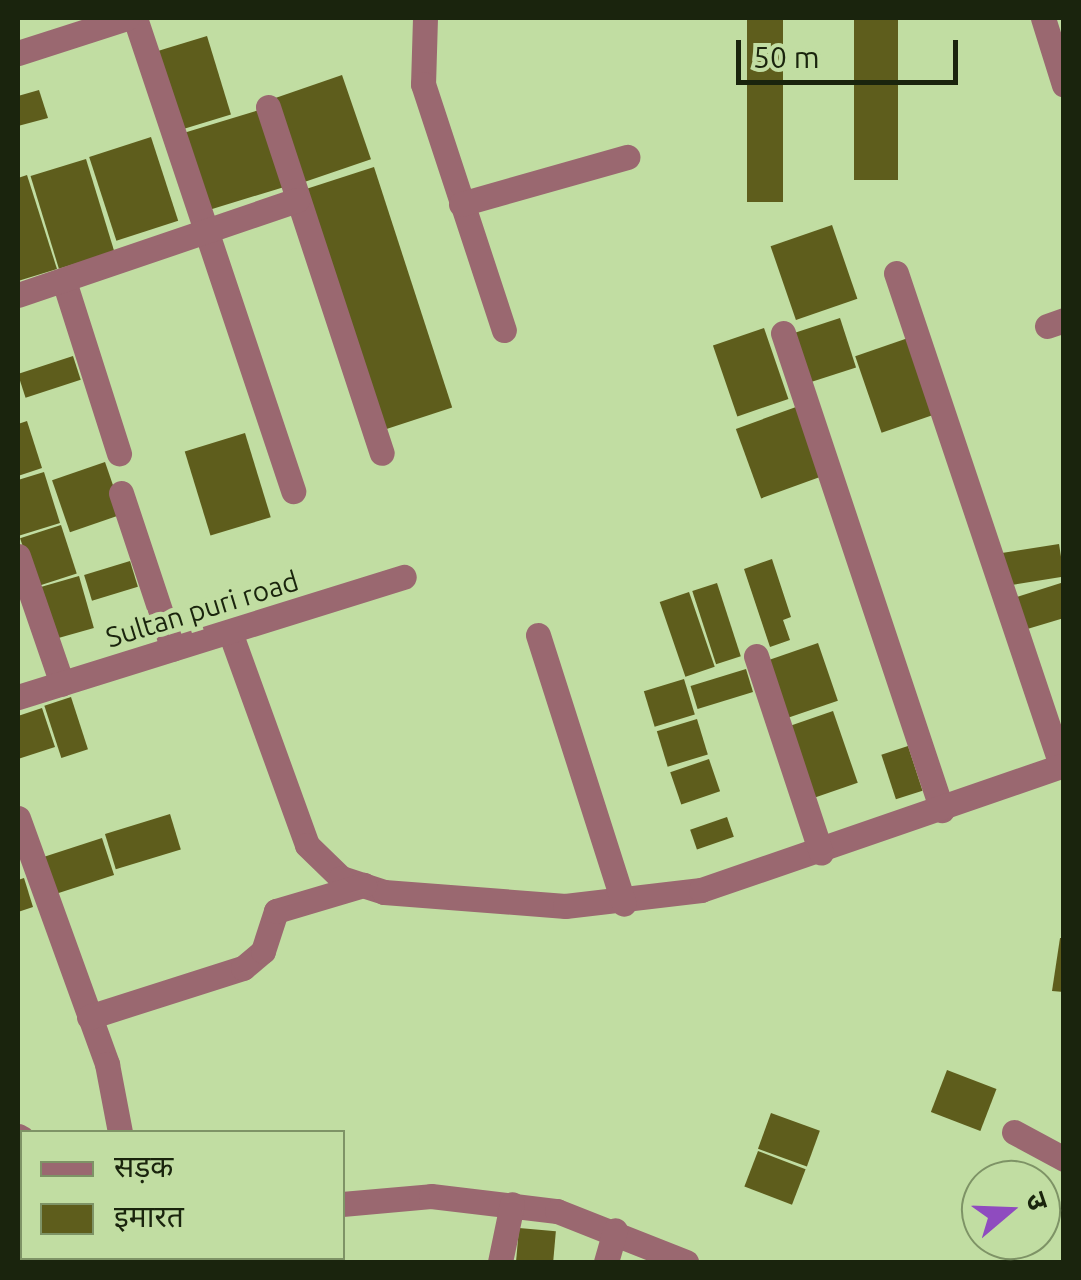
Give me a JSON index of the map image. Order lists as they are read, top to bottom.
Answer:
{
  "streets": {
    "street": ["Sultan puri road"]
  },
  "legend": ["सड़क", "इमारत"],
  "scale_bar": "50 m",
  "north": "right"
}
